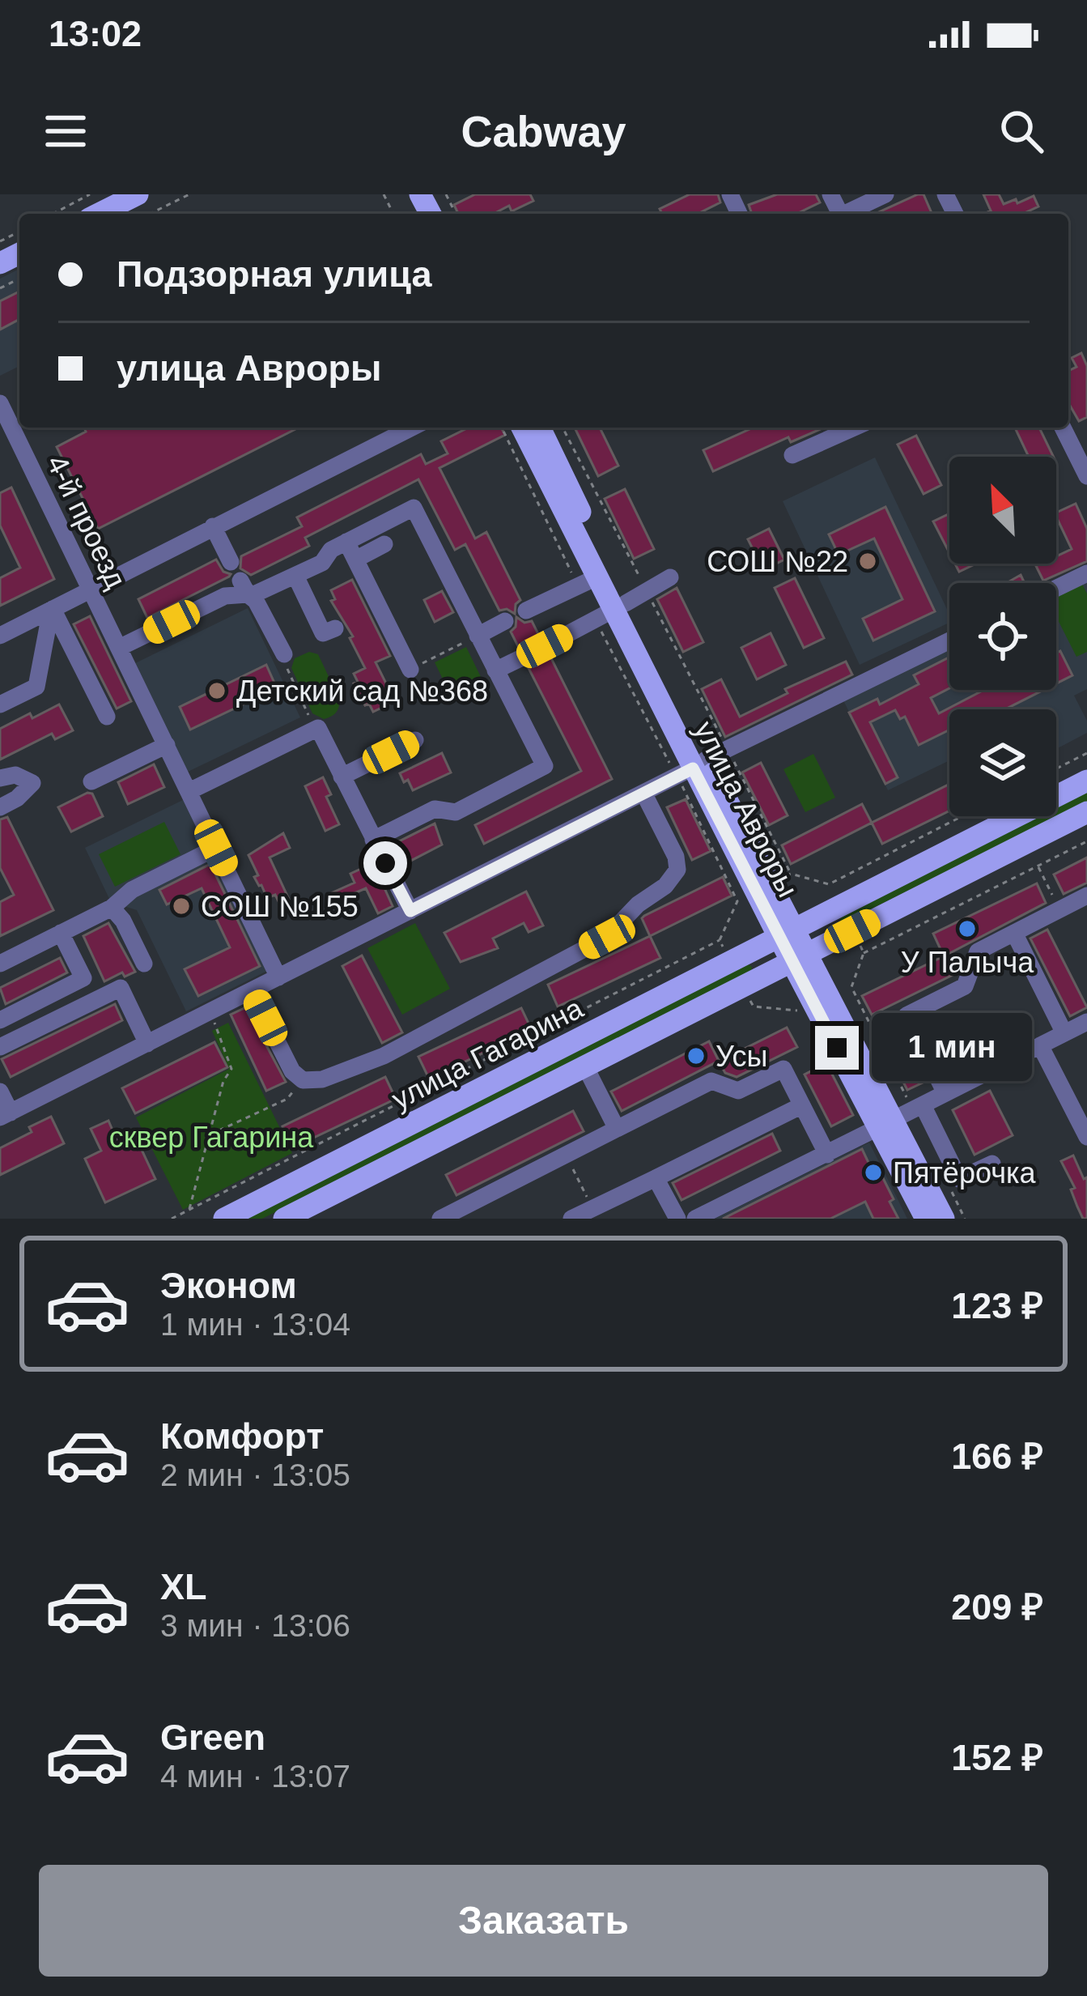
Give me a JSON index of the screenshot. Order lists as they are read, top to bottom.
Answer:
{
  "streets": {
    "main road": ["улица Авроры", "улица Гагарина"],
    "street": ["4-й проезд"]
  },
  "crossings": [
    ["улица Авроры", "улица Гагарина"]
  ],
  "parks": ["сквер Гагарина"],
  "places": [
    "СОШ №22",
    "Детский сад №368",
    "СОШ №155",
    "У Палыча",
    "Усы",
    "Пятёрочка"
  ],
  "north": "top left",
  "page": {
    "status": "13:02",
    "header": "Cabway",
    "banner": ["Подзорная улица", "улица Авроры"],
    "bubble": "1 мин",
    "list": [
      {
        "name": "Эконом",
        "note": "1 мин · 13:04",
        "value": "123 ₽"
      },
      {
        "name": "Комфорт",
        "note": "2 мин · 13:05",
        "value": "166 ₽"
      },
      {
        "name": "XL",
        "note": "3 мин · 13:06",
        "value": "209 ₽"
      },
      {
        "name": "Green",
        "note": "4 мин · 13:07",
        "value": "152 ₽"
      }
    ],
    "buttons": "Заказать"
  }
}
